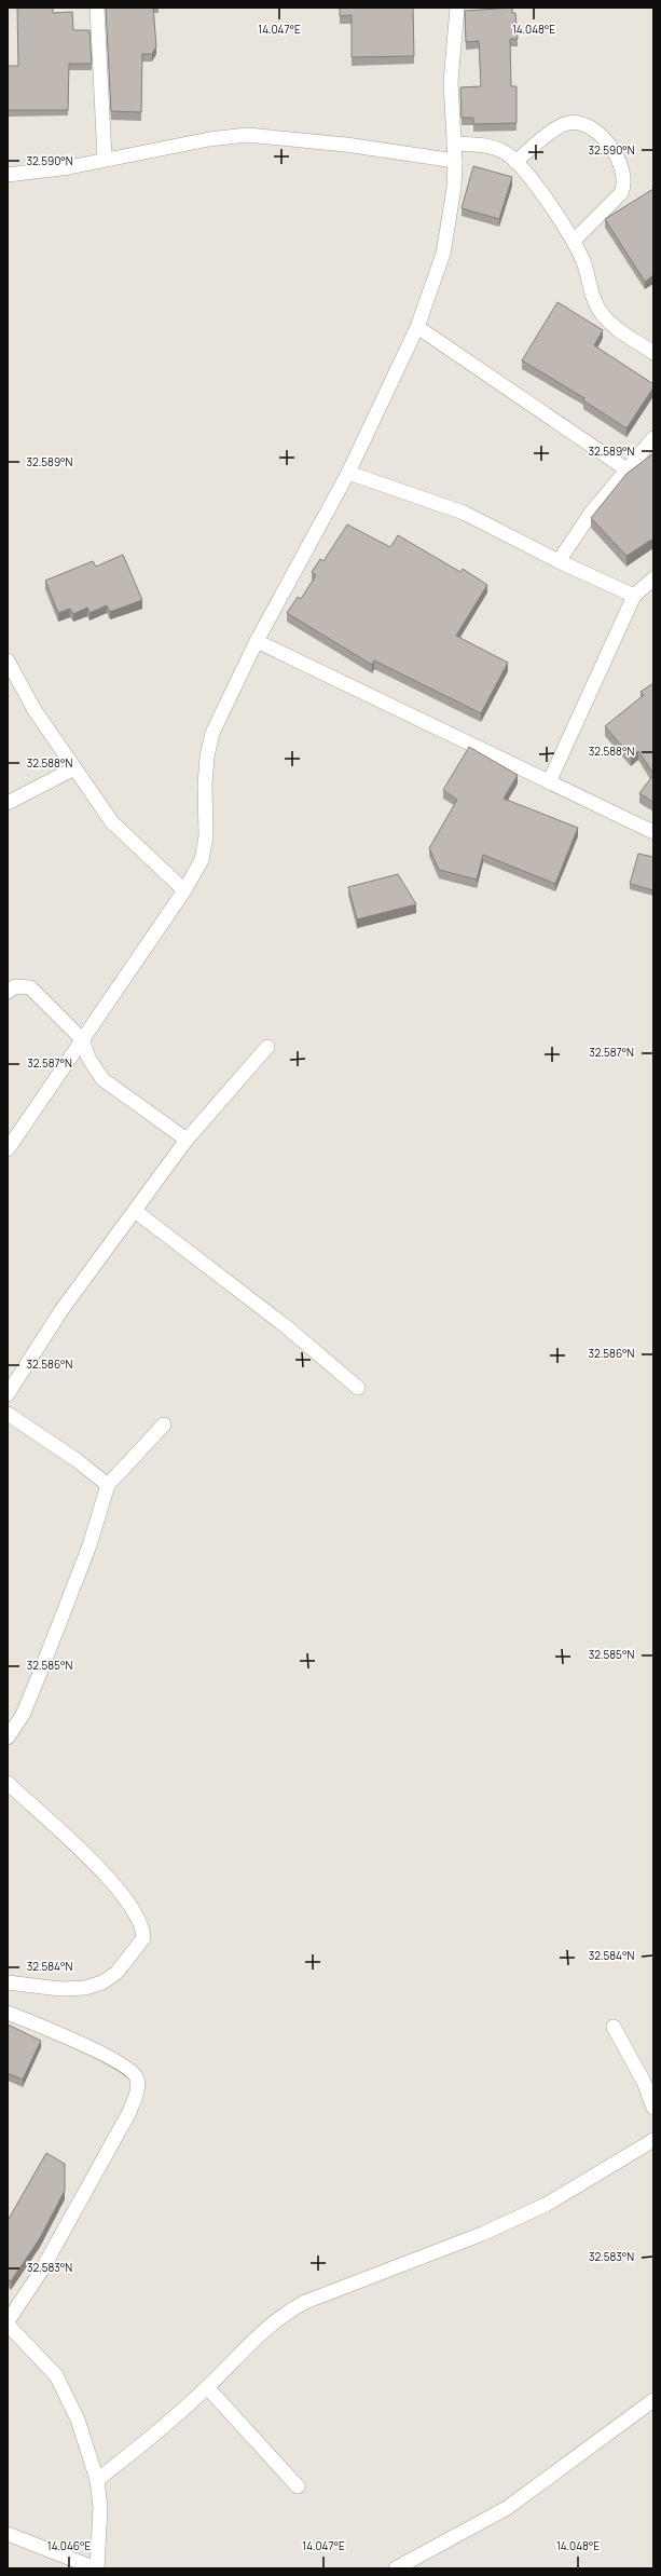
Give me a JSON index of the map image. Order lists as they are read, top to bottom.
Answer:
{
  "coordinates": [
    "14.047°E",
    "14.048°E",
    "32.590°N",
    "32.589°N",
    "32.588°N",
    "32.587°N",
    "32.586°N",
    "32.585°N",
    "32.584°N",
    "32.583°N",
    "14.046°E"
  ]
}
